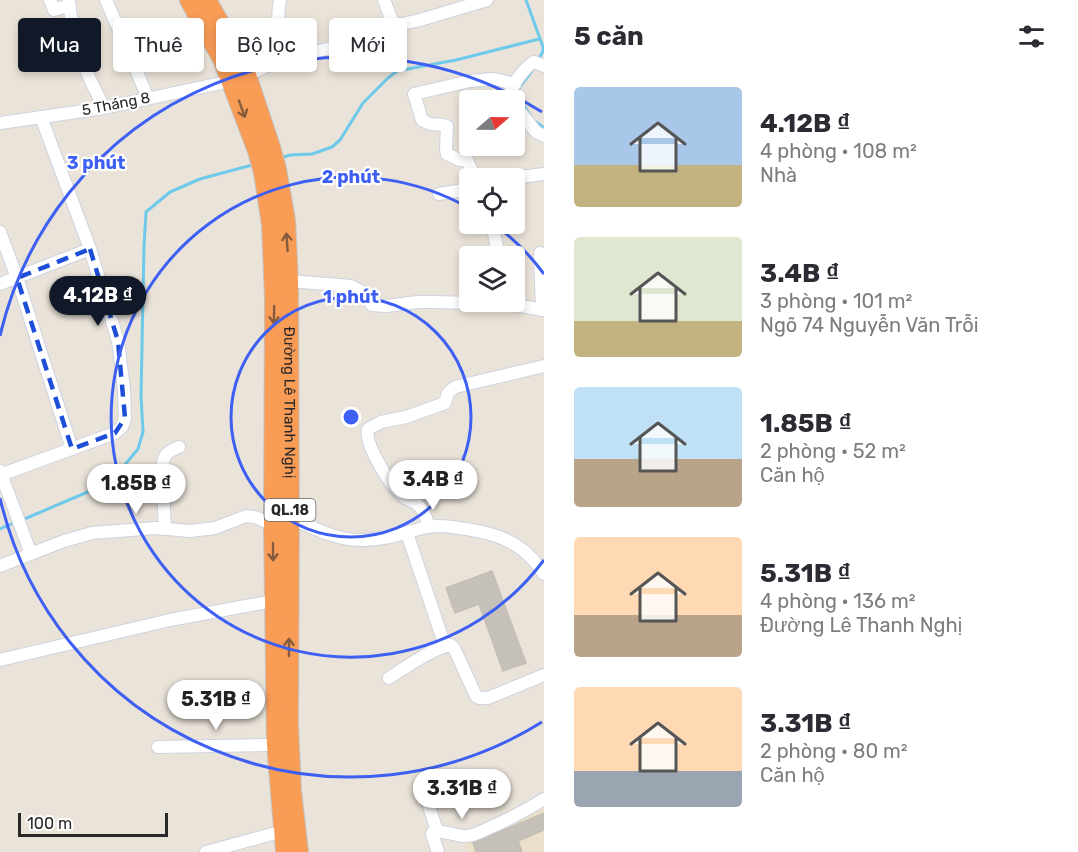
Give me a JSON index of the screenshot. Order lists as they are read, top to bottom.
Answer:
{
  "streets": {
    "highway": ["Đường Lê Thanh Nghị", "QL.18"],
    "street": ["5 Tháng 8"]
  },
  "crossings": [
    ["5 Tháng 8", "QL.18"],
    ["Đường Lê Thanh Nghị", "QL.18"]
  ],
  "scale_bar": "100 m",
  "north": "right",
  "page": {
    "heading": "5 căn",
    "chip": [
      "Mua",
      "Thuê",
      "Bộ lọc",
      "Mới"
    ],
    "list": [
      {
        "name": "4.12B ₫",
        "note": "4 phòng · 108 m² · Nhà"
      },
      {
        "name": "3.4B ₫",
        "note": "3 phòng · 101 m² · Ngõ 74 Nguyễn Văn Trỗi"
      },
      {
        "name": "1.85B ₫",
        "note": "2 phòng · 52 m² · Căn hộ"
      },
      {
        "name": "5.31B ₫",
        "note": "4 phòng · 136 m² · Đường Lê Thanh Nghị"
      },
      {
        "name": "3.31B ₫",
        "note": "2 phòng · 80 m² · Căn hộ"
      }
    ],
    "price": [
      "4.12B ₫",
      "3.4B ₫",
      "1.85B ₫",
      "5.31B ₫",
      "3.31B ₫"
    ],
    "scale": "100 m"
  },
  "rings": ["3 phút", "2 phút", "1 phút"]
}
